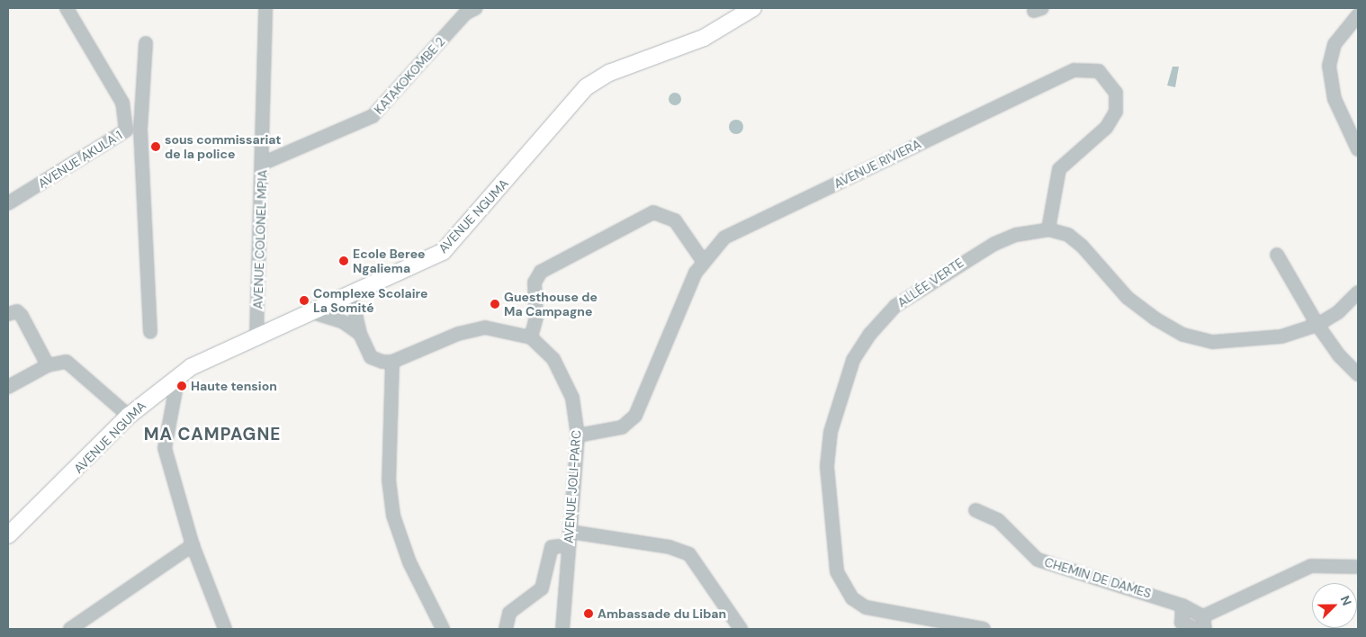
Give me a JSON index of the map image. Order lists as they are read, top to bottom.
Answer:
{
  "streets": {
    "main road": ["AVENUE NGUMA"],
    "street": [
      "KATAKOKOMBE 2",
      "AVENUE AKULA 1",
      "AVENUE RIVIERA",
      "AVENUE COLONEL MPIA",
      "ALLÉE VERTE",
      "AVENUE JOLI-PARC",
      "CHEMIN DE DAMES"
    ]
  },
  "crossings": [
    ["KATAKOKOMBE 2", "AVENUE COLONEL MPIA"],
    ["AVENUE RIVIERA", "ALLÉE VERTE"],
    ["AVENUE RIVIERA", "AVENUE JOLI-PARC"],
    ["AVENUE NGUMA", "AVENUE COLONEL MPIA"]
  ],
  "districts": ["MA CAMPAGNE"],
  "places": [
    "sous commissariat de la police",
    "Ecole Beree Ngaliema",
    "Complexe Scolaire La Somité",
    "Guesthouse de Ma Campagne",
    "Haute tension",
    "Ambassade du Liban"
  ],
  "north": "top right"
}
